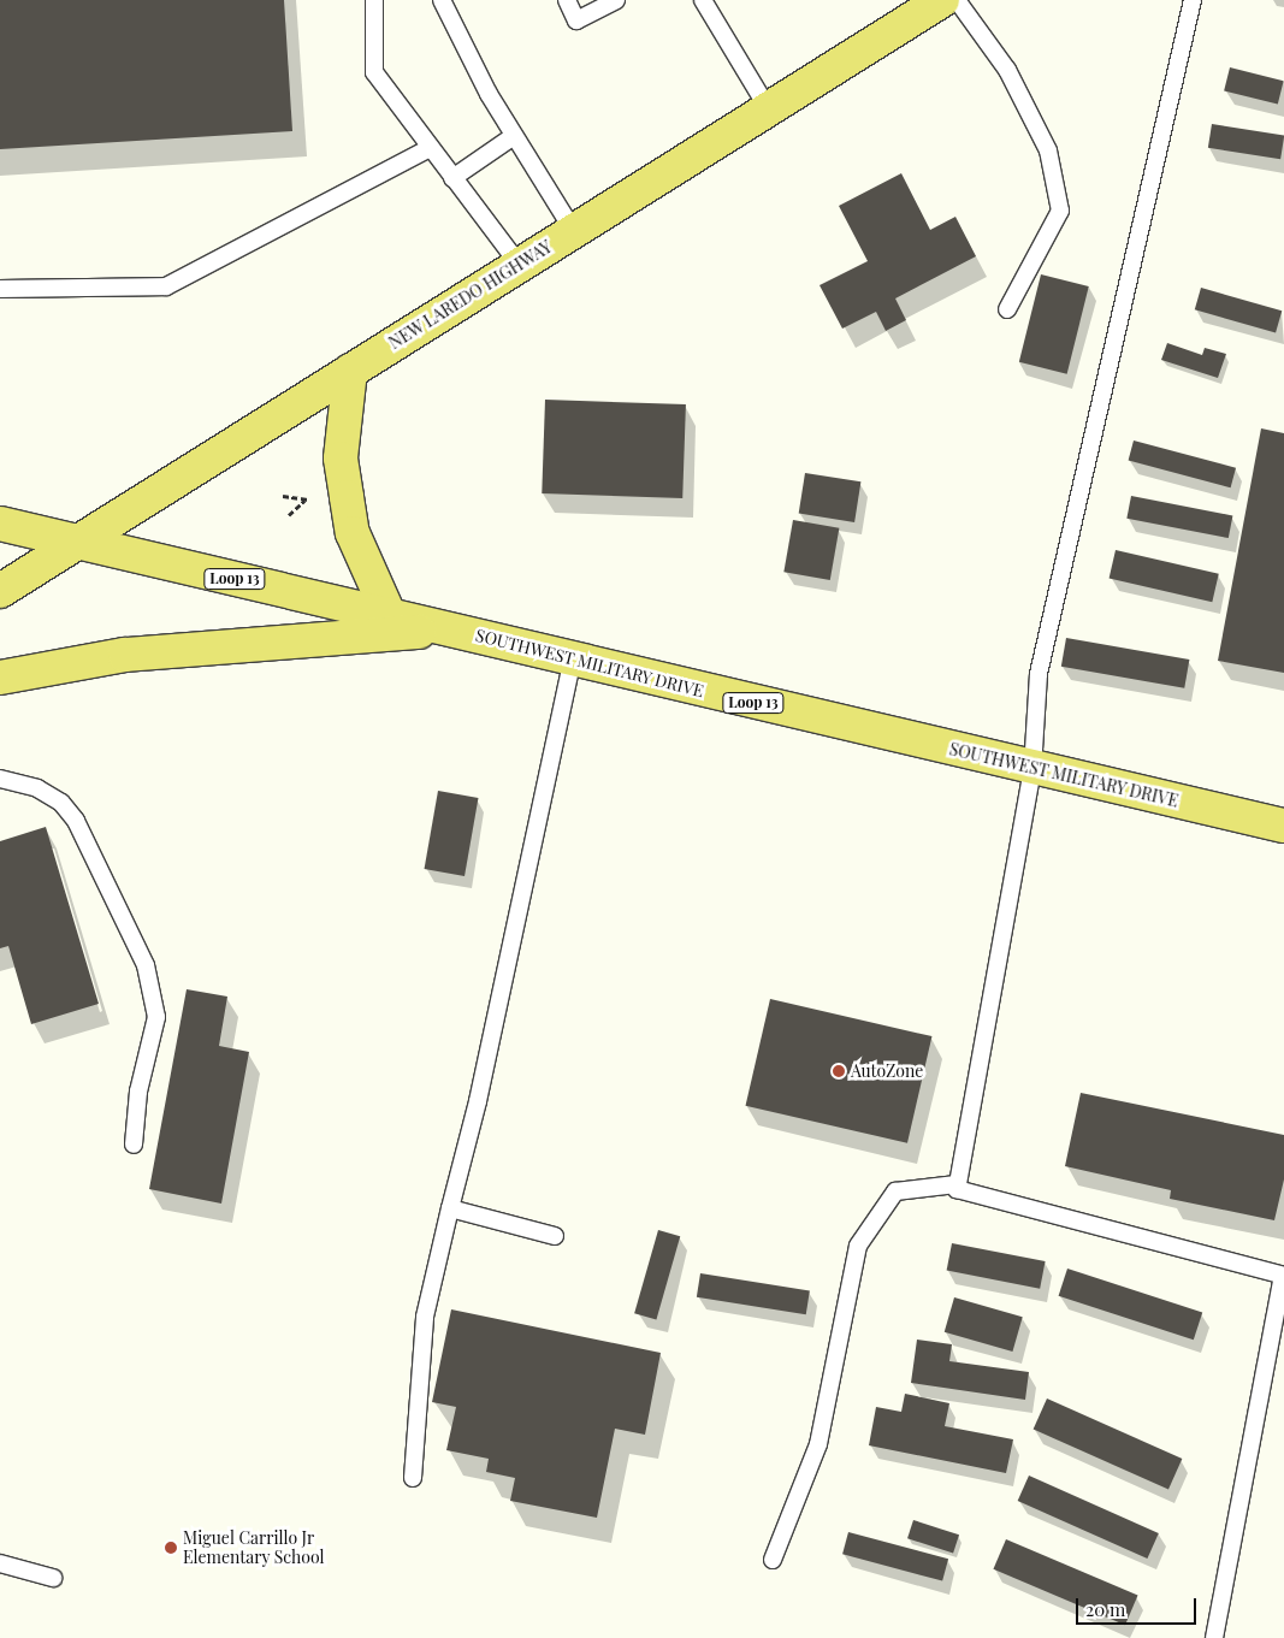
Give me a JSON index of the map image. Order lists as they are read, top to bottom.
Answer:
{
  "streets": {
    "main road": ["NEW LAREDO HIGHWAY", "Loop 13", "SOUTHWEST MILITARY DRIVE"]
  },
  "crossings": [
    ["NEW LAREDO HIGHWAY", "SOUTHWEST MILITARY DRIVE"]
  ],
  "places": ["AutoZone", "Miguel Carrillo Jr Elementary School"],
  "scale_bar": "20 m"
}
